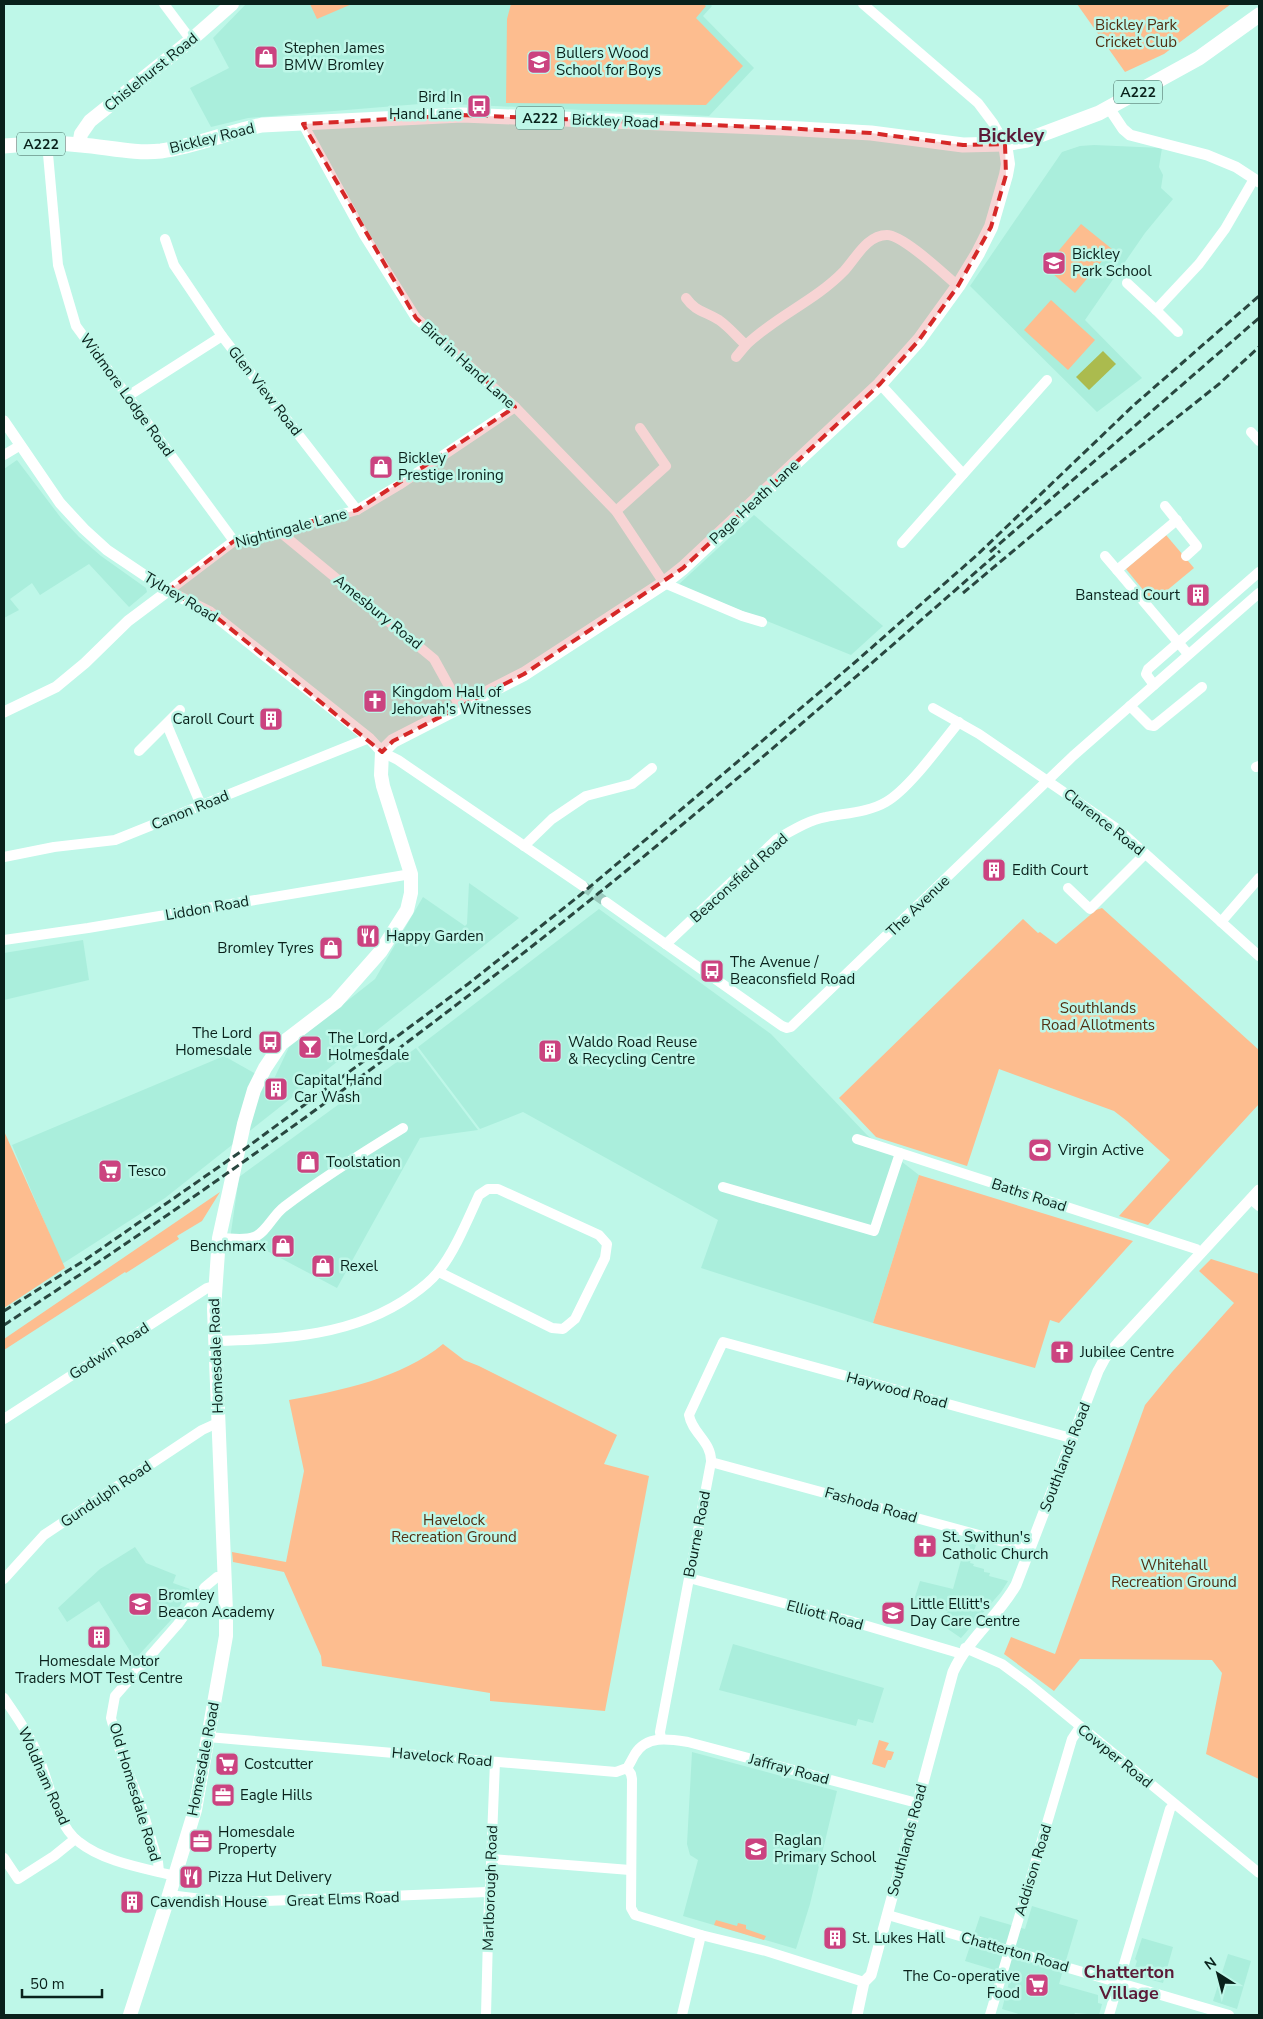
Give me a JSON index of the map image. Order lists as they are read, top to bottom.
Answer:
{
  "streets": {
    "main road": [
      "Chislehurst Road",
      "A222",
      "Bickley Road",
      "Page Heath Lane",
      "Homesdale Road"
    ],
    "street": [
      "Bird in Hand Lane",
      "Glen View Road",
      "Widmore Lodge Road",
      "Nightingale Lane",
      "Tylney Road",
      "Amesbury Road",
      "Canon Road",
      "Clarence Road",
      "Beaconsfield Road",
      "The Avenue",
      "Liddon Road",
      "Baths Road",
      "Godwin Road",
      "Haywood Road",
      "Southlands Road",
      "Gundulph Road",
      "Fashoda Road",
      "Bourne Road",
      "Elliott Road",
      "Cowper Road",
      "Havelock Road",
      "Jaffray Road",
      "Woldham Road",
      "Old Homesdale Road",
      "Addison Road",
      "Marlborough Road",
      "Great Elms Road",
      "Chatterton Road"
    ]
  },
  "crossings": [
    ["Chislehurst Road", "A222"],
    ["Chislehurst Road", "Bickley Road"],
    ["A222", "Bickley Road"],
    ["A222", "Widmore Lodge Road"],
    ["A222", "Page Heath Lane"],
    ["Bickley Road", "Bird in Hand Lane"],
    ["Bickley Road", "Page Heath Lane"],
    ["Bird in Hand Lane", "Page Heath Lane"],
    ["Bird in Hand Lane", "Nightingale Lane"],
    ["Glen View Road", "Widmore Lodge Road"],
    ["Glen View Road", "Nightingale Lane"],
    ["Widmore Lodge Road", "Nightingale Lane"],
    ["Page Heath Lane", "Tylney Road"],
    ["Page Heath Lane", "Amesbury Road"],
    ["Page Heath Lane", "Homesdale Road"],
    ["Nightingale Lane", "Tylney Road"],
    ["Nightingale Lane", "Amesbury Road"],
    ["Tylney Road", "Canon Road"],
    ["Tylney Road", "Homesdale Road"],
    ["Clarence Road", "Beaconsfield Road"],
    ["Clarence Road", "The Avenue"],
    ["Beaconsfield Road", "The Avenue"],
    ["Liddon Road", "Homesdale Road"],
    ["Baths Road", "Southlands Road"],
    ["Godwin Road", "Homesdale Road"],
    ["Homesdale Road", "Gundulph Road"],
    ["Homesdale Road", "Havelock Road"],
    ["Homesdale Road", "Woldham Road"],
    ["Homesdale Road", "Old Homesdale Road"],
    ["Homesdale Road", "Great Elms Road"],
    ["Haywood Road", "Southlands Road"],
    ["Haywood Road", "Bourne Road"],
    ["Southlands Road", "Fashoda Road"],
    ["Southlands Road", "Elliott Road"],
    ["Southlands Road", "Cowper Road"],
    ["Southlands Road", "Jaffray Road"],
    ["Southlands Road", "Chatterton Road"],
    ["Fashoda Road", "Bourne Road"],
    ["Bourne Road", "Elliott Road"],
    ["Bourne Road", "Jaffray Road"],
    ["Elliott Road", "Cowper Road"],
    ["Cowper Road", "Addison Road"],
    ["Havelock Road", "Marlborough Road"],
    ["Woldham Road", "Old Homesdale Road"],
    ["Addison Road", "Chatterton Road"],
    ["Marlborough Road", "Great Elms Road"]
  ],
  "districts": ["Bickley", "Chatterton Village"],
  "parks": [
    "Bickley Park Cricket Club",
    "Southlands Road Allotments",
    "Havelock Recreation Ground",
    "Whitehall Recreation Ground"
  ],
  "places": {
    "shop": [
      "Stephen James BMW Bromley",
      "Bickley Prestige Ironing",
      "Bromley Tyres",
      "Toolstation",
      "Benchmarx",
      "Rexel"
    ],
    "school or university": [
      "Bullers Wood School for Boys",
      "Bickley Park School",
      "Bromley Beacon Academy",
      "Little Ellitt's Day Care Centre",
      "Raglan Primary School"
    ],
    "bus stop": ["Bird In Hand Lane", "The Avenue / Beaconsfield Road", "The Lord Homesdale"],
    "building": [
      "Banstead Court",
      "Caroll Court",
      "Edith Court",
      "Waldo Road Reuse & Recycling Centre",
      "Capital Hand Car Wash",
      "Homesdale Motor Traders MOT Test Centre",
      "Cavendish House",
      "St. Lukes Hall"
    ],
    "church": ["Kingdom Hall of Jehovah's Witnesses", "Jubilee Centre", "St. Swithun's Catholic Church"],
    "restaurant": ["Happy Garden", "Pizza Hut Delivery"],
    "bar": ["The Lord Holmesdale"],
    "sports": ["Virgin Active"],
    "supermarket": ["Tesco", "Costcutter", "The Co-operative Food"],
    "office": ["Eagle Hills", "Homesdale Property"]
  },
  "scale_bar": "50 m",
  "north": "top left"
}
